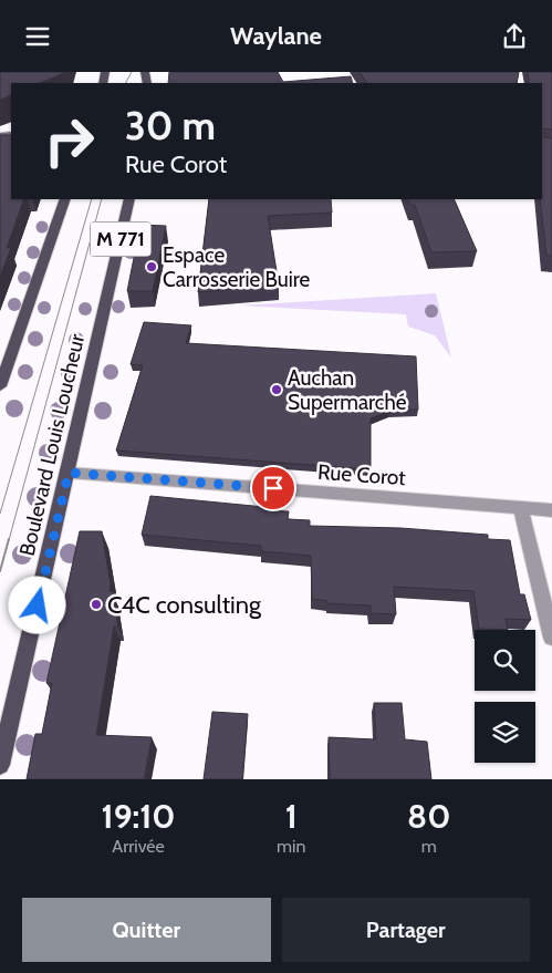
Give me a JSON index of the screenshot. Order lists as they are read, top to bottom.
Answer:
{
  "streets": {
    "main road": ["M 771", "Boulevard Louis Loucheur"],
    "street": ["Rue Corot"]
  },
  "crossings": [
    ["Boulevard Louis Loucheur", "Rue Corot"]
  ],
  "places": ["Espace Carrosserie Buire", "Auchan Supermarché", "C4C consulting"],
  "page": {
    "header": "Waylane",
    "turn": ["30 m", "Rue Corot"],
    "eta": [
      "19:10",
      "Arrivée",
      "1",
      "min",
      "80",
      "m"
    ],
    "buttons": ["Quitter", "Partager"]
  }
}
